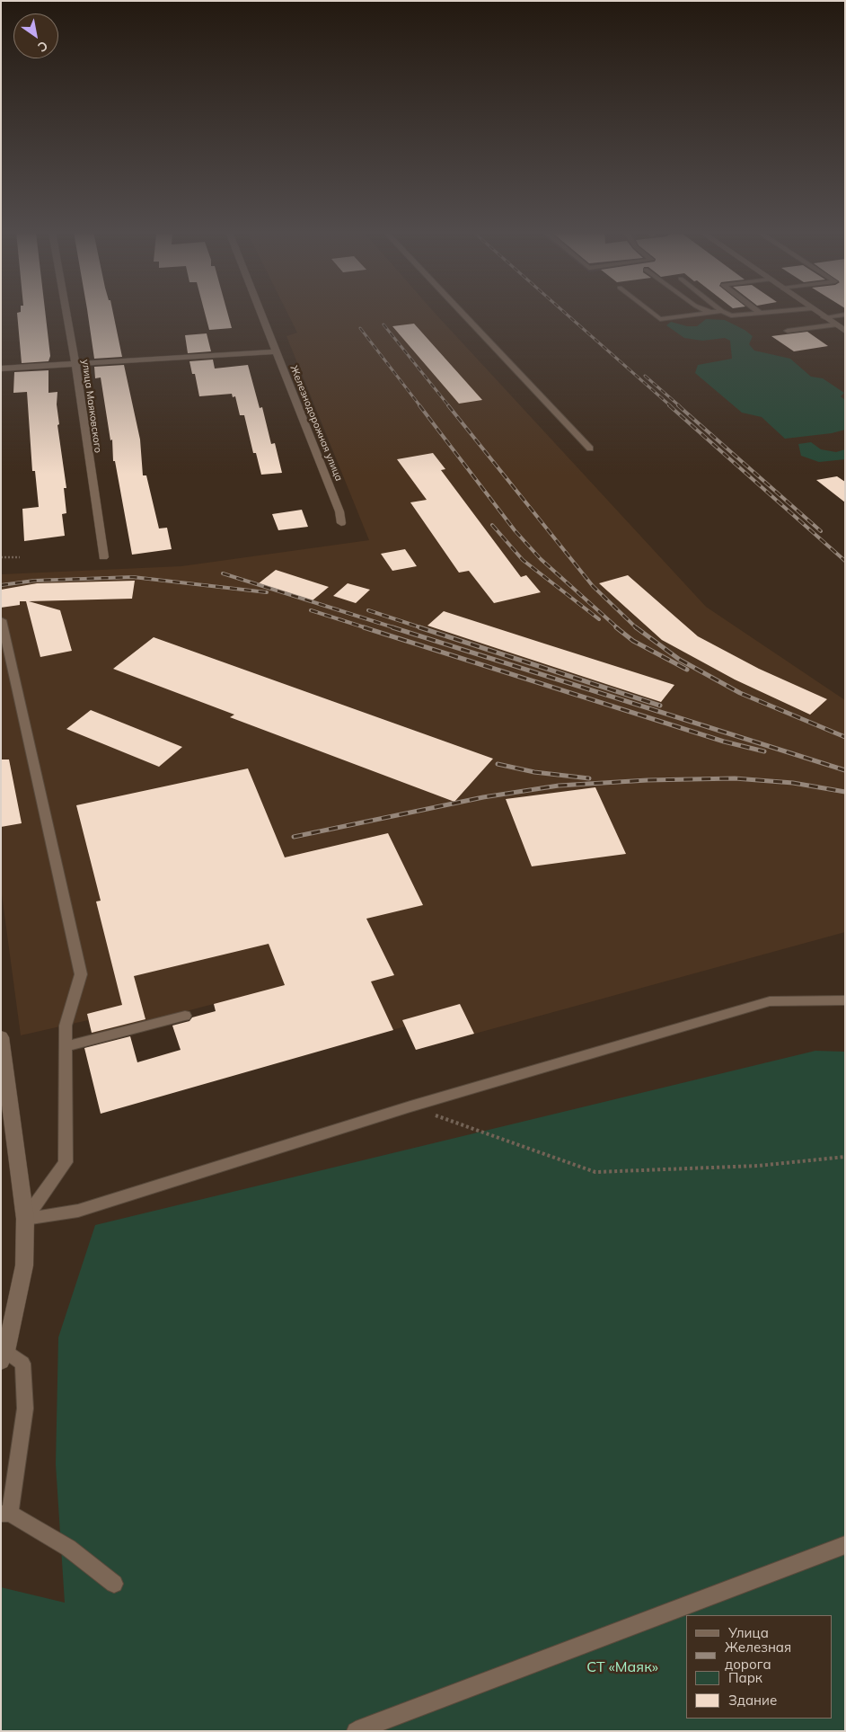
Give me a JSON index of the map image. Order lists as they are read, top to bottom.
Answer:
{
  "streets": {
    "street": ["улица Маяковского", "Железнодорожная улица"]
  },
  "parks": ["СТ «Маяк»"],
  "legend": [
    "Улица",
    "Железная дорога",
    "Парк",
    "Здание"
  ],
  "north": "bottom right"
}
